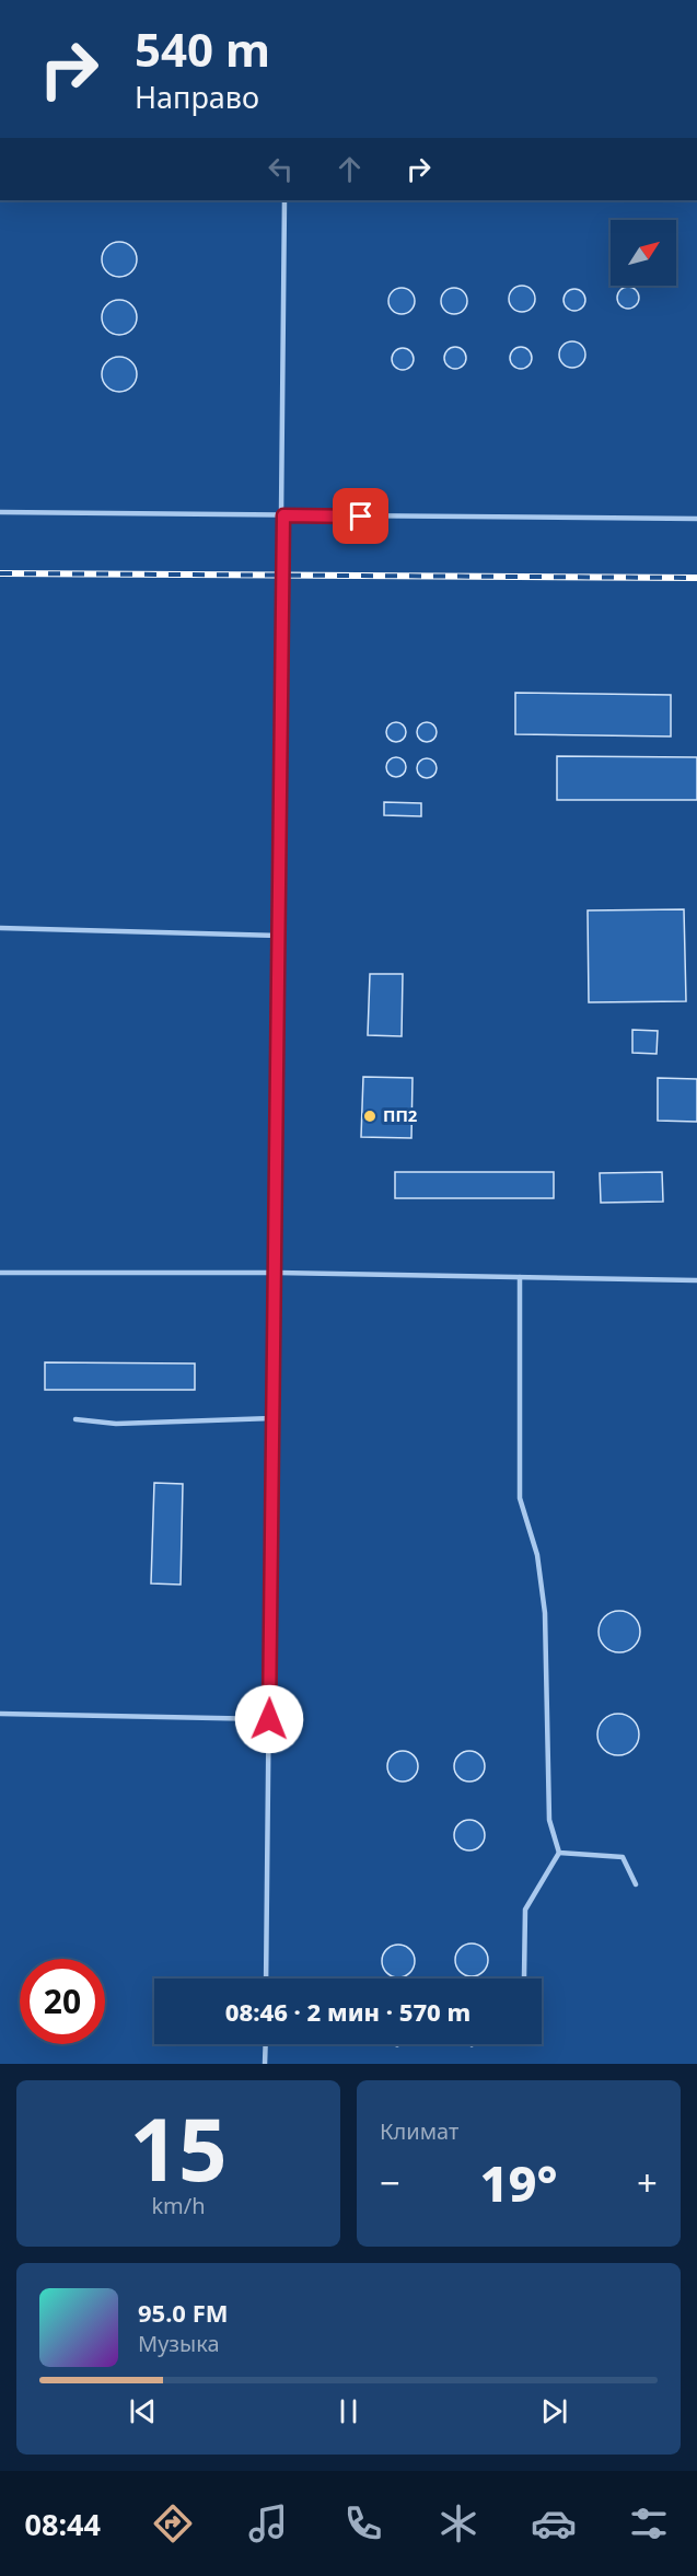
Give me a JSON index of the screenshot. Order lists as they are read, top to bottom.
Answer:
{
  "places": ["ПП2"],
  "north": "top right",
  "page": {
    "turn": ["540 m", "Направо"],
    "limit": "20",
    "trip": "08:46 · 2 мин · 570 m",
    "tile": [
      ["15", "km/h"],
      "Климат"
    ],
    "heat": ["−", "19°", "+"],
    "song": ["95.0 FM", "Музыка"],
    "tabs": "08:44"
  }
}
